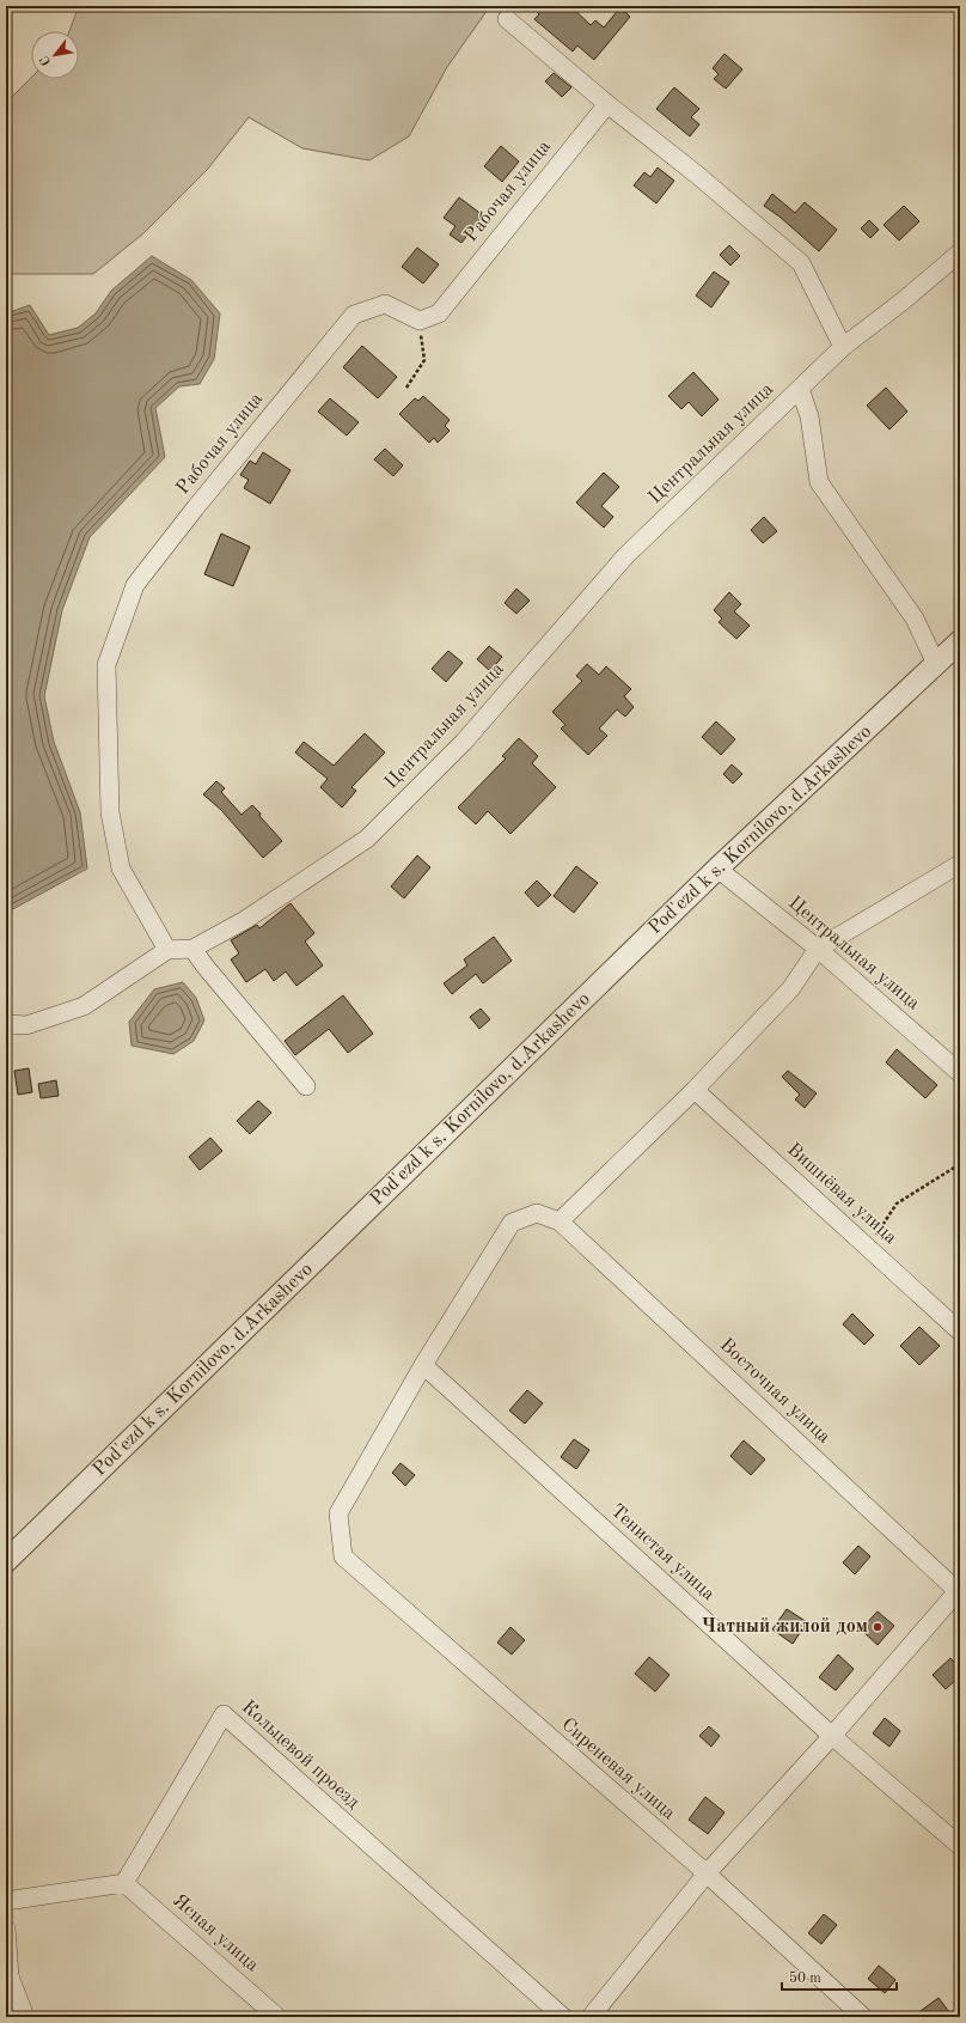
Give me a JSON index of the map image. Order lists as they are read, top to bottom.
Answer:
{
  "streets": {
    "street": [
      "Рабочая улица",
      "Центральная улица",
      "Pod'ezd k s. Kornilovo, d.Arkashevo",
      "Вишнёвая улица",
      "Восточная улица",
      "Тенистая улица",
      "Кольцевой проезд",
      "Сиреневая улица",
      "Ясная улица"
    ]
  },
  "crossings": [
    ["Рабочая улица", "Центральная улица"],
    ["Центральная улица", "Pod'ezd k s. Kornilovo, d.Arkashevo"],
    ["Тенистая улица", "Сиреневая улица"],
    ["Кольцевой проезд", "Ясная улица"]
  ],
  "places": ["Чатный жилой дом"],
  "scale_bar": "50 m",
  "north": "bottom left"
}
